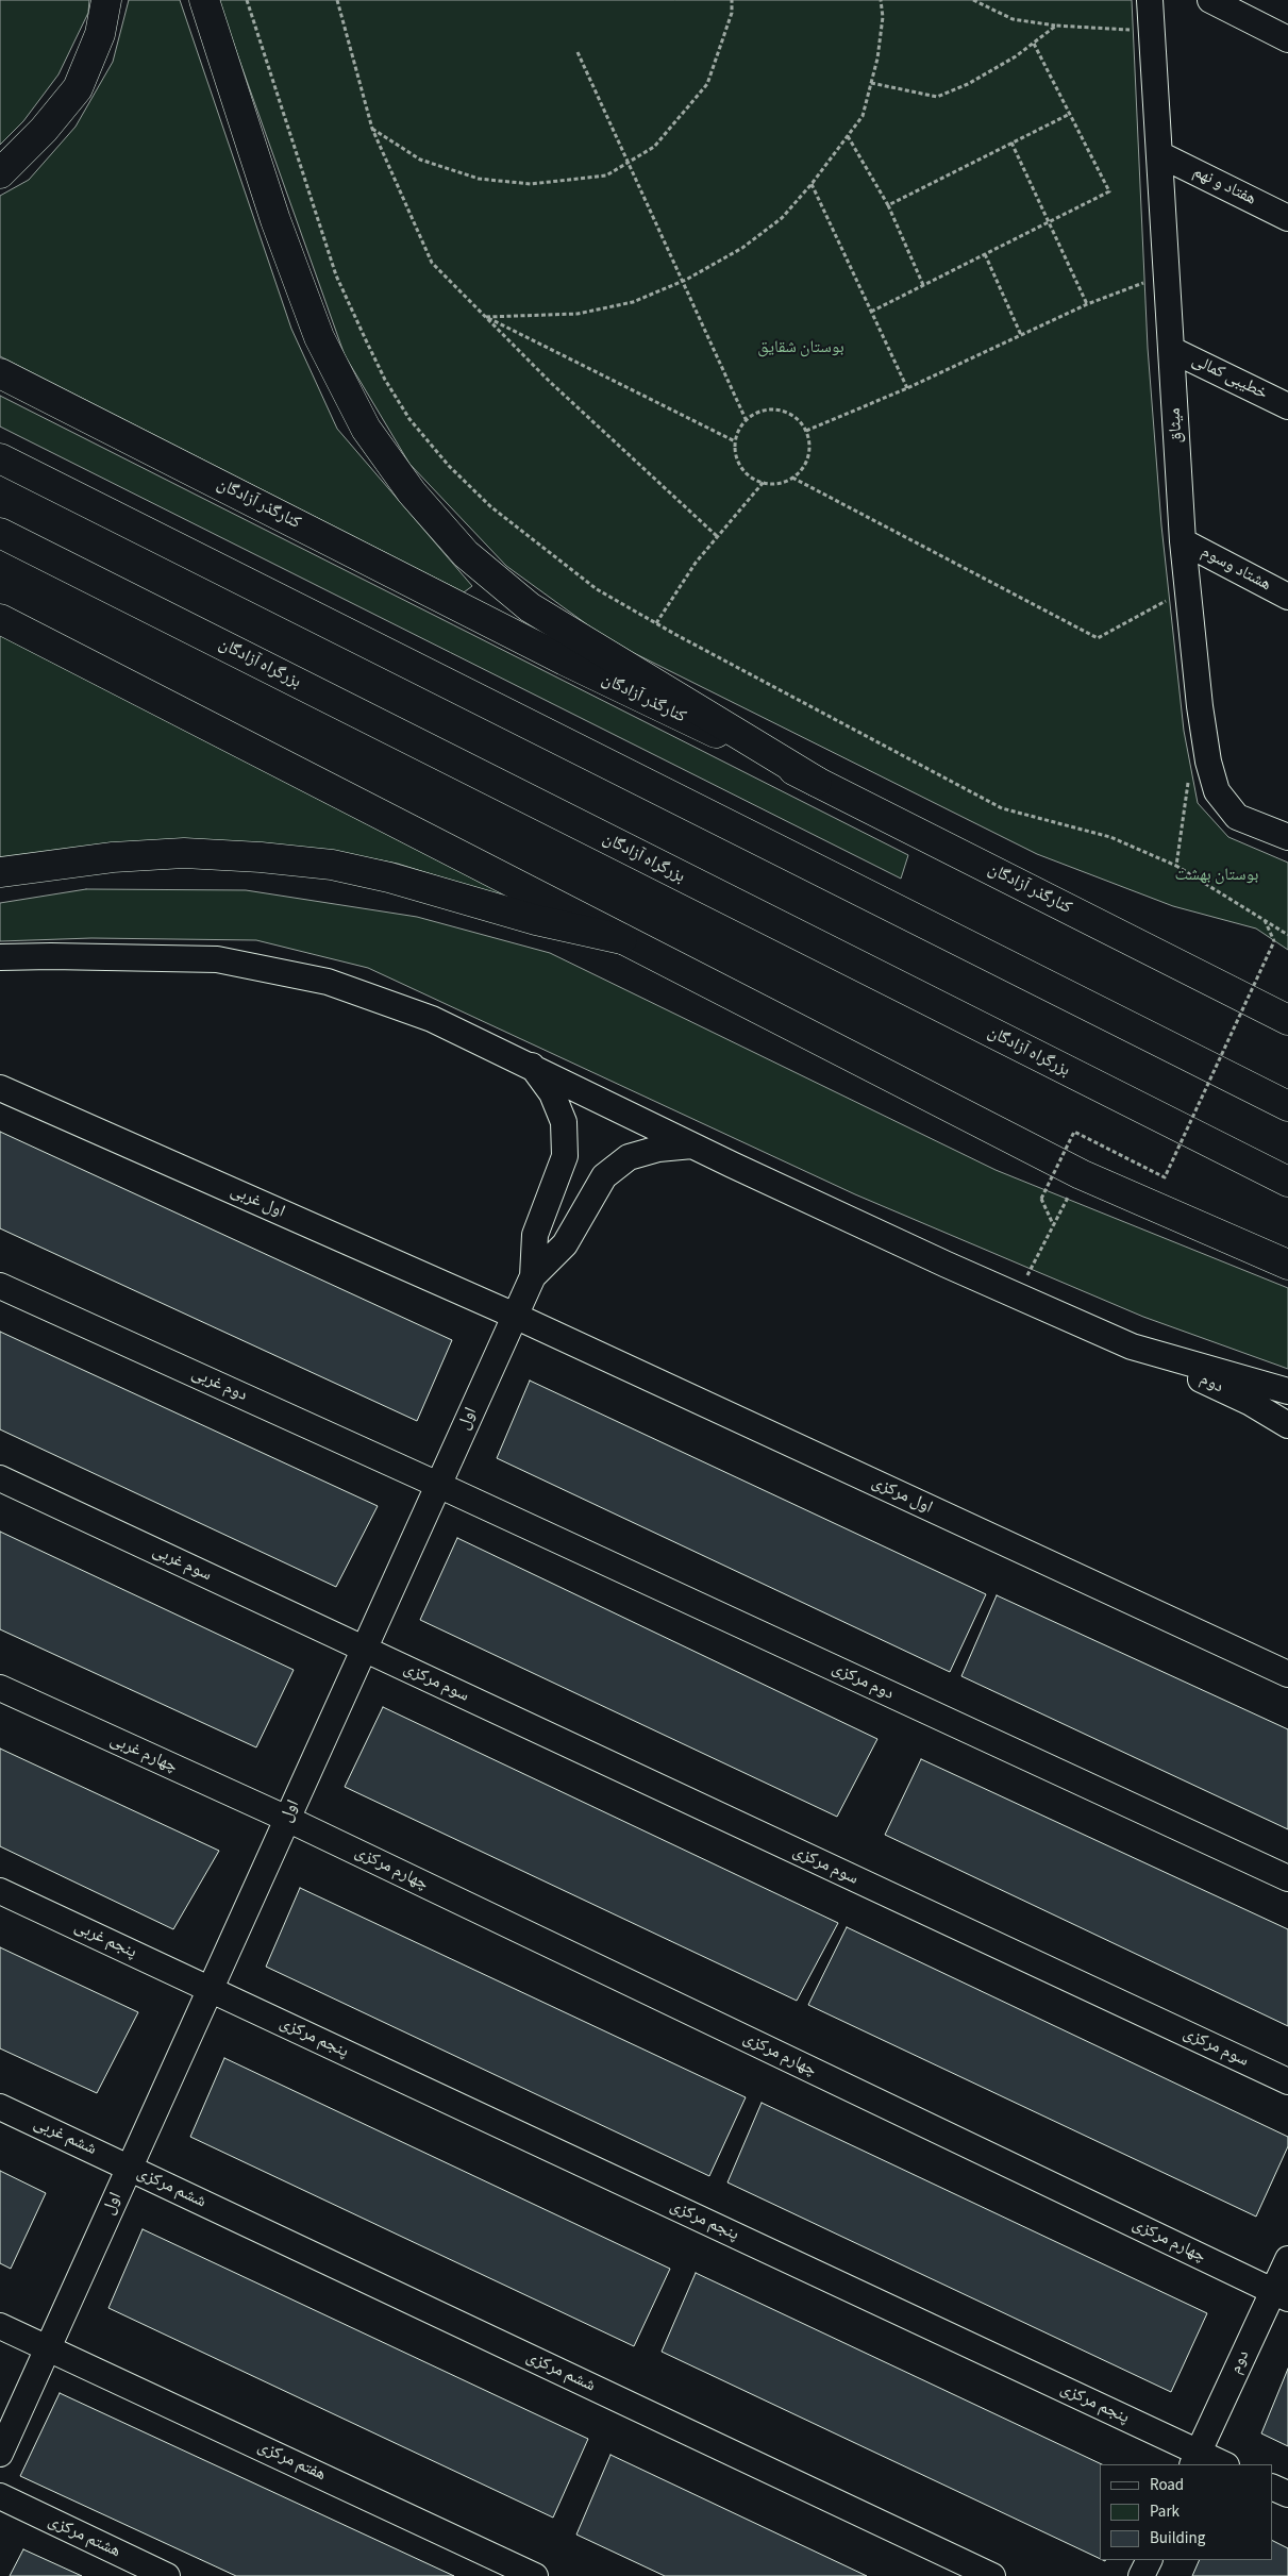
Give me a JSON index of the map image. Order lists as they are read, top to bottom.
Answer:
{
  "streets": {
    "main road": ["کنارگذر آزادگان", "بزرگراه آزادگان"],
    "street": [
      "هفتاد و نهم",
      "خطیبی کمالی",
      "میثاق",
      "هشتاد وسوم",
      "اول غربی",
      "دوم",
      "دوم غربی",
      "اول",
      "اول مرکزی",
      "سوم غربی",
      "دوم مرکزی",
      "سوم مرکزی",
      "چهارم غربی",
      "چهارم مرکزی",
      "پنجم غربی",
      "پنجم مرکزی",
      "ششم غربی",
      "ششم مرکزی",
      "هفتم مرکزی",
      "هشتم مرکزی"
    ]
  },
  "crossings": [
    ["هفتاد و نهم", "میثاق"],
    ["خطیبی کمالی", "میثاق"],
    ["میثاق", "هشتاد وسوم"],
    ["اول غربی", "اول"],
    ["اول غربی", "اول مرکزی"],
    ["دوم", "چهارم مرکزی"],
    ["دوم", "پنجم مرکزی"],
    ["دوم غربی", "اول"],
    ["دوم غربی", "دوم مرکزی"],
    ["اول", "اول مرکزی"],
    ["اول", "سوم غربی"],
    ["اول", "دوم مرکزی"],
    ["اول", "سوم مرکزی"],
    ["اول", "چهارم غربی"],
    ["اول", "چهارم مرکزی"],
    ["اول", "پنجم غربی"],
    ["اول", "پنجم مرکزی"],
    ["اول", "ششم غربی"],
    ["اول", "ششم مرکزی"],
    ["اول", "هفتم مرکزی"],
    ["سوم غربی", "سوم مرکزی"],
    ["چهارم غربی", "چهارم مرکزی"],
    ["پنجم غربی", "پنجم مرکزی"],
    ["ششم غربی", "ششم مرکزی"]
  ],
  "parks": ["بوستان شقایق", "بوستان بهشت"],
  "legend": ["Road", "Park", "Building"]
}
